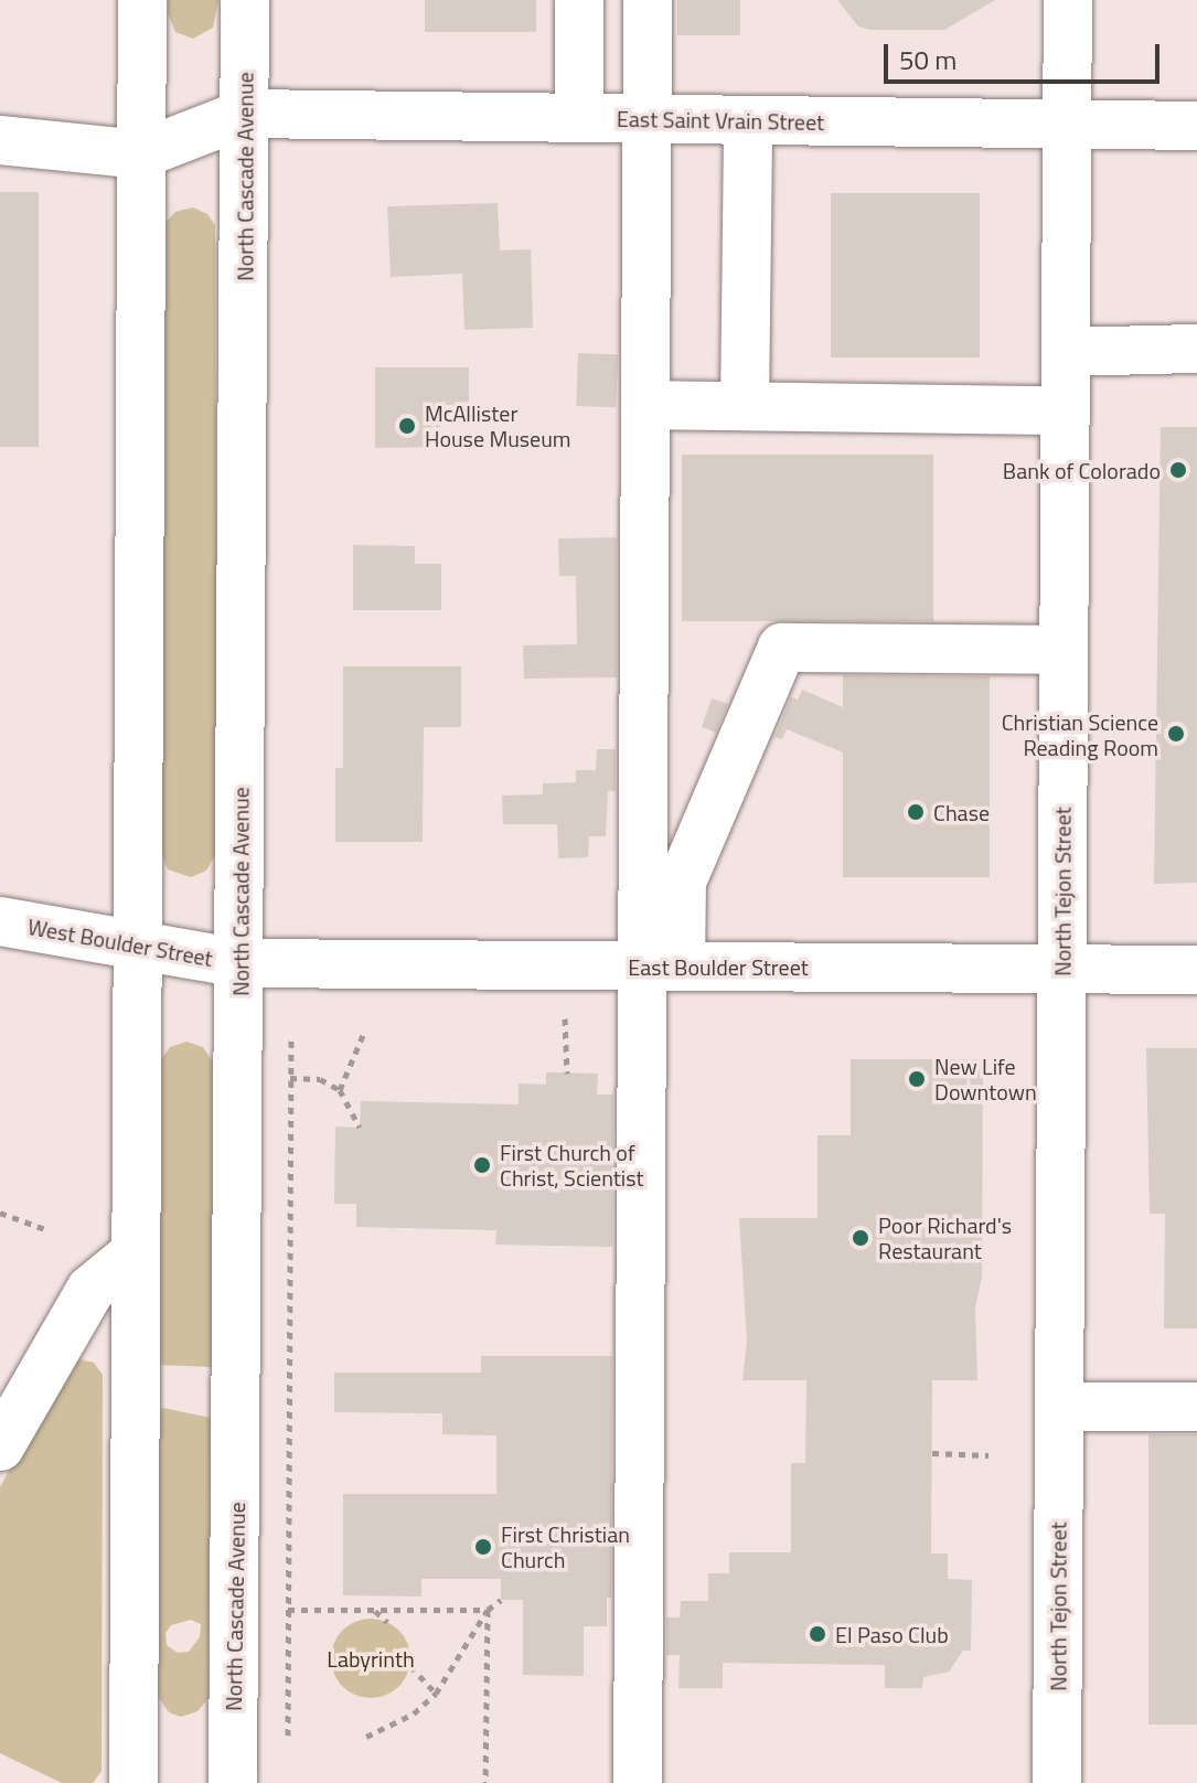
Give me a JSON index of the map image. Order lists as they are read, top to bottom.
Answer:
{
  "streets": {
    "street": [
      "East Saint Vrain Street",
      "North Cascade Avenue",
      "North Tejon Street",
      "West Boulder Street",
      "East Boulder Street"
    ]
  },
  "crossings": [
    ["East Saint Vrain Street", "North Cascade Avenue"],
    ["East Saint Vrain Street", "North Tejon Street"],
    ["North Cascade Avenue", "West Boulder Street"],
    ["North Cascade Avenue", "East Boulder Street"],
    ["North Tejon Street", "East Boulder Street"],
    ["West Boulder Street", "East Boulder Street"]
  ],
  "parks": ["Labyrinth"],
  "places": [
    "McAllister House Museum",
    "Bank of Colorado",
    "Christian Science Reading Room",
    "Chase",
    "New Life Downtown",
    "First Church of Christ, Scientist",
    "Poor Richard's Restaurant",
    "First Christian Church",
    "El Paso Club"
  ],
  "scale_bar": "50 m"
}
